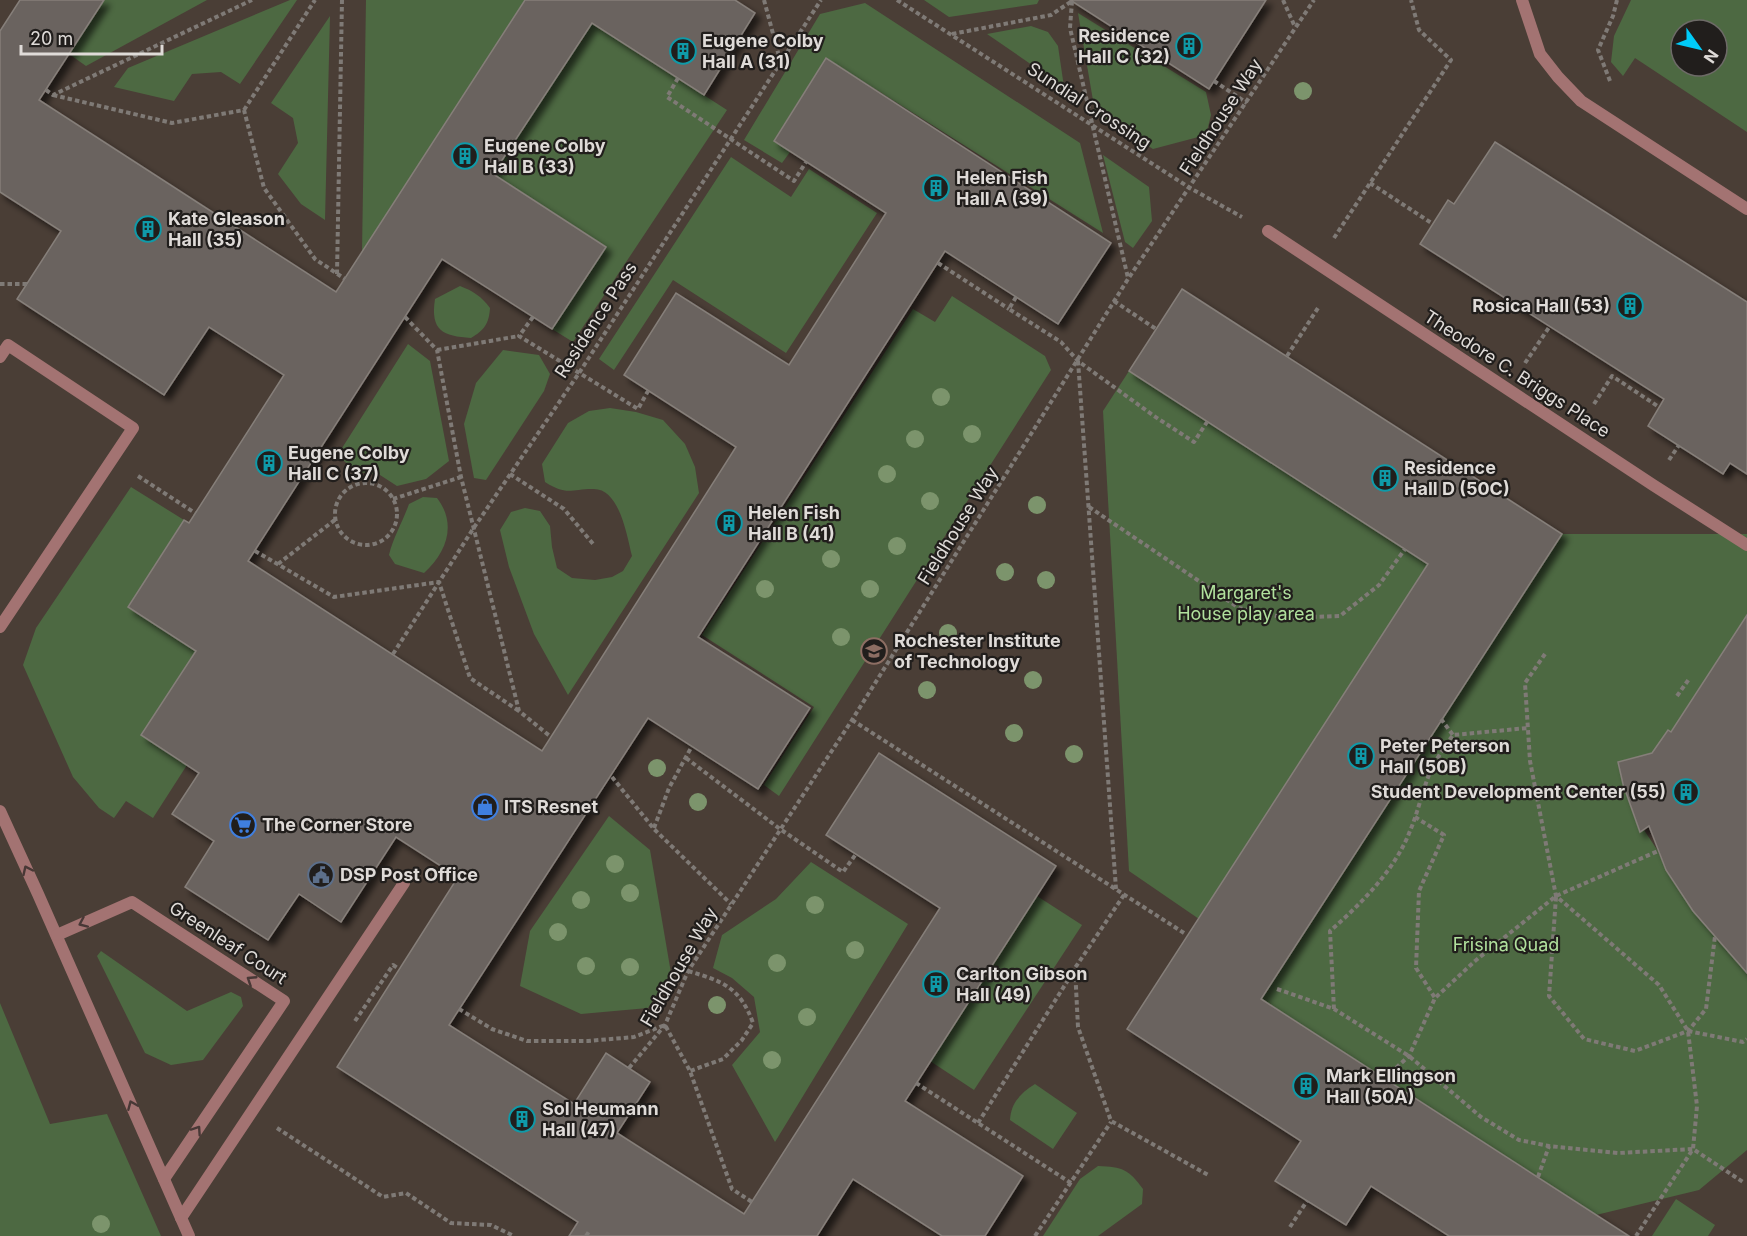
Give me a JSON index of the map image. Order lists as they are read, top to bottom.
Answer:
{
  "streets": {
    "street": ["Theodore C. Briggs Place", "Greenleaf Court"],
    "path": ["Sundial Crossing", "Fieldhouse Way", "Residence Pass"]
  },
  "crossings": [
    ["Sundial Crossing", "Fieldhouse Way"],
    ["Sundial Crossing", "Theodore C. Briggs Place"]
  ],
  "parks": ["Margaret's House play area", "Frisina Quad"],
  "places": {
    "building": [
      "Residence Hall C (32)",
      "Eugene Colby Hall A (31)",
      "Eugene Colby Hall B (33)",
      "Helen Fish Hall A (39)",
      "Kate Gleason Hall (35)",
      "Rosica Hall (53)",
      "Eugene Colby Hall C (37)",
      "Residence Hall D (50C)",
      "Helen Fish Hall B (41)",
      "Peter Peterson Hall (50B)",
      "Student Development Center (55)",
      "Carlton Gibson Hall (49)",
      "Mark Ellingson Hall (50A)",
      "Sol Heumann Hall (47)"
    ],
    "school or university": ["Rochester Institute of Technology"],
    "shop": ["ITS Resnet"],
    "supermarket": ["The Corner Store"],
    "public building": ["DSP Post Office"]
  },
  "scale_bar": "20 m",
  "north": "bottom right"
}
